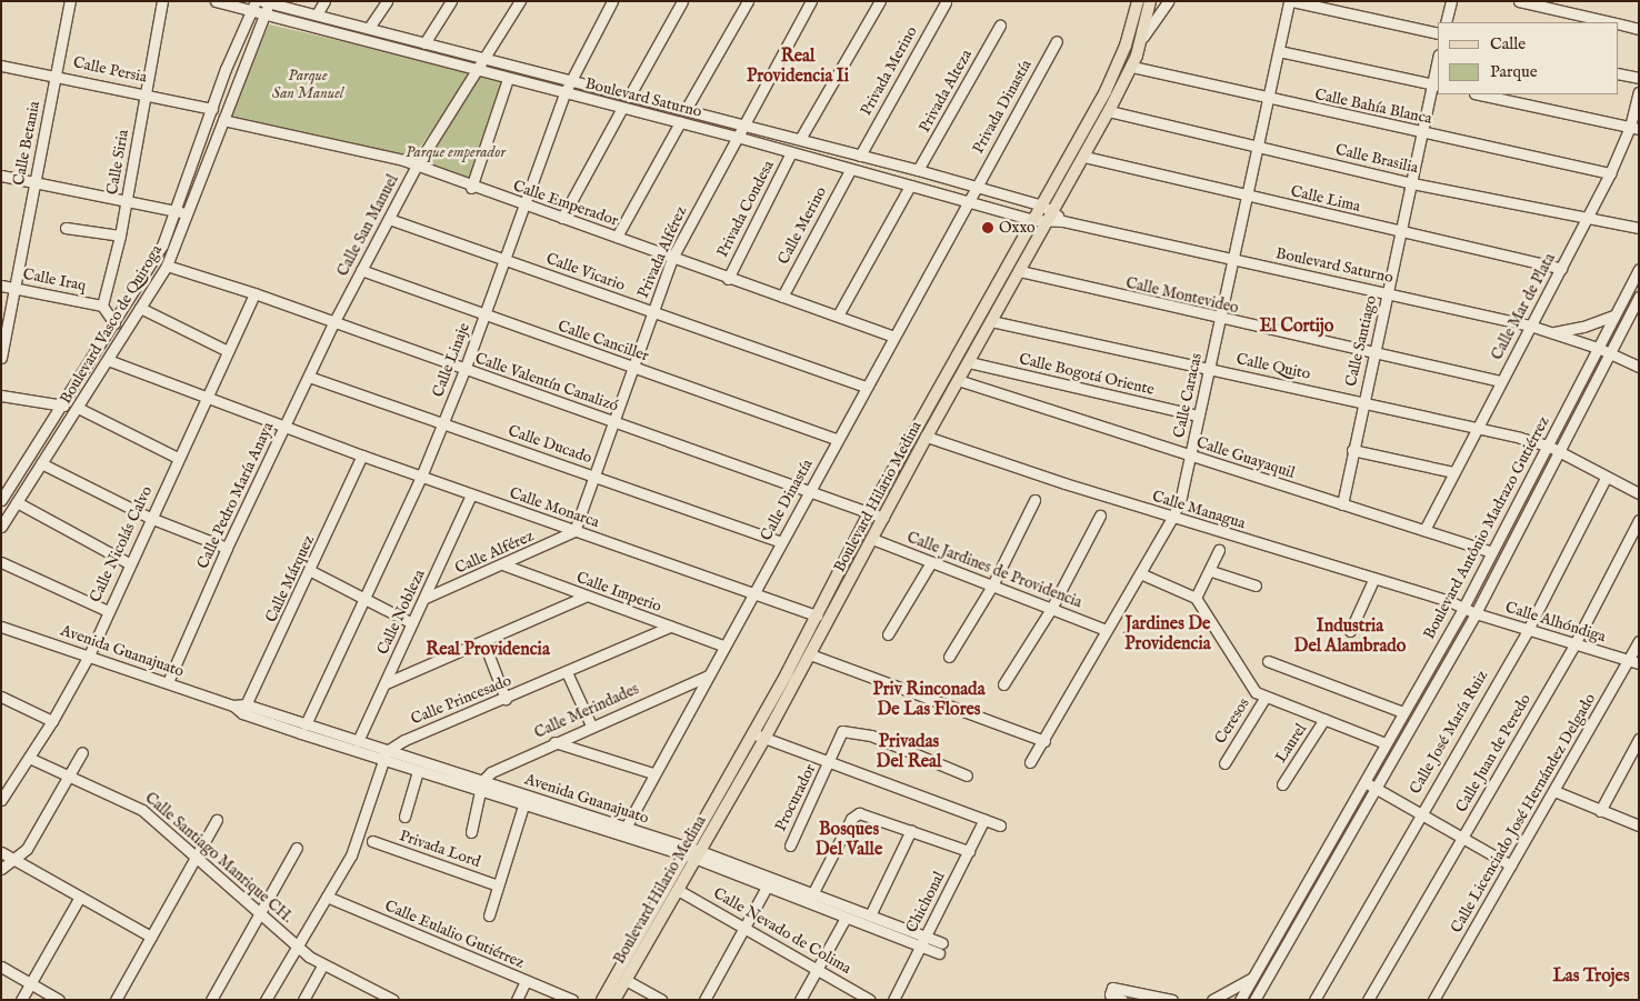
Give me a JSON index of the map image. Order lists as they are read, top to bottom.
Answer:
{
  "streets": {
    "main road": ["Boulevard Hilario Medina"],
    "street": [
      "Calle Persia",
      "Privada Merino",
      "Privada Alteza",
      "Boulevard Saturno",
      "Privada Dinastía",
      "Calle Bahía Blanca",
      "Calle Betania",
      "Calle Brasilia",
      "Calle Siria",
      "Calle Lima",
      "Calle Emperador",
      "Privada Condesa",
      "Calle San Manuel",
      "Calle Merino",
      "Privada Alférez",
      "Calle Vicario",
      "Calle Iraq",
      "Calle Montevideo",
      "Calle Mar de Plata",
      "Boulevard Vasco de Quiroga",
      "Calle Canciller",
      "Calle Santiago",
      "Calle Linaje",
      "Calle Quito",
      "Calle Bogotá Oriente",
      "Calle Valentín Canalizó",
      "Calle Caracas",
      "Calle Ducado",
      "Calle Guayaquil",
      "Calle Pedro María Anaya",
      "Calle Dinastía",
      "Calle Monarca",
      "Calle Managua",
      "Boulevard Antônio Madrazo Gutiérrez",
      "Calle Nicolás Calvo",
      "Calle Alférez",
      "Calle Jardines de Providencia",
      "Calle Márquez",
      "Calle Imperio",
      "Calle Nobleza",
      "Calle Alhóndiga",
      "Avenida Guanajuato",
      "Calle Princesado",
      "Calle Merindades",
      "Ceresos",
      "Calle José María Ruiz",
      "Laurel",
      "Calle Juan de Peredo",
      "Procurador",
      "Calle Licenciado José Hernández Delgado",
      "Privada Lord",
      "Calle Santiago Manrique CH.",
      "Chichonal",
      "Calle Nevado de Colima",
      "Calle Eulalio Gutiérrez"
    ]
  },
  "crossings": [
    ["Calle Persia", "Calle Betania"],
    ["Calle Persia", "Calle Siria"],
    ["Calle Persia", "Boulevard Vasco de Quiroga"],
    ["Privada Merino", "Boulevard Saturno"],
    ["Privada Alteza", "Boulevard Saturno"],
    ["Boulevard Saturno", "Privada Dinastía"],
    ["Boulevard Saturno", "Privada Condesa"],
    ["Boulevard Saturno", "Calle San Manuel"],
    ["Boulevard Saturno", "Calle Merino"],
    ["Boulevard Saturno", "Privada Alférez"],
    ["Boulevard Saturno", "Calle Mar de Plata"],
    ["Boulevard Saturno", "Boulevard Vasco de Quiroga"],
    ["Boulevard Saturno", "Calle Santiago"],
    ["Boulevard Saturno", "Calle Linaje"],
    ["Boulevard Saturno", "Calle Caracas"],
    ["Boulevard Saturno", "Boulevard Hilario Medina"],
    ["Boulevard Saturno", "Calle Dinastía"],
    ["Boulevard Saturno", "Boulevard Antônio Madrazo Gutiérrez"],
    ["Privada Dinastía", "Calle Dinastía"],
    ["Calle Bahía Blanca", "Calle Mar de Plata"],
    ["Calle Bahía Blanca", "Calle Santiago"],
    ["Calle Bahía Blanca", "Calle Caracas"],
    ["Calle Bahía Blanca", "Boulevard Hilario Medina"],
    ["Calle Betania", "Calle Iraq"],
    ["Calle Brasilia", "Calle Mar de Plata"],
    ["Calle Brasilia", "Calle Santiago"],
    ["Calle Brasilia", "Calle Caracas"],
    ["Calle Brasilia", "Boulevard Hilario Medina"],
    ["Calle Siria", "Calle Iraq"],
    ["Calle Lima", "Calle Mar de Plata"],
    ["Calle Lima", "Calle Santiago"],
    ["Calle Lima", "Calle Caracas"],
    ["Calle Lima", "Boulevard Hilario Medina"],
    ["Calle Emperador", "Privada Condesa"],
    ["Calle Emperador", "Calle San Manuel"],
    ["Calle Emperador", "Calle Merino"],
    ["Calle Emperador", "Privada Alférez"],
    ["Calle Emperador", "Boulevard Vasco de Quiroga"],
    ["Calle Emperador", "Calle Linaje"],
    ["Calle Emperador", "Calle Dinastía"],
    ["Calle San Manuel", "Calle Vicario"],
    ["Calle San Manuel", "Calle Canciller"],
    ["Calle San Manuel", "Calle Valentín Canalizó"],
    ["Calle San Manuel", "Calle Pedro María Anaya"],
    ["Privada Alférez", "Calle Vicario"],
    ["Privada Alférez", "Calle Canciller"],
    ["Privada Alférez", "Calle Valentín Canalizó"],
    ["Privada Alférez", "Calle Ducado"],
    ["Privada Alférez", "Calle Monarca"],
    ["Privada Alférez", "Calle Alférez"],
    ["Calle Vicario", "Calle Linaje"],
    ["Calle Vicario", "Calle Dinastía"],
    ["Calle Montevideo", "Calle Mar de Plata"],
    ["Calle Montevideo", "Calle Santiago"],
    ["Calle Montevideo", "Calle Caracas"],
    ["Calle Montevideo", "Boulevard Hilario Medina"],
    ["Calle Mar de Plata", "Calle Quito"],
    ["Calle Mar de Plata", "Calle Guayaquil"],
    ["Boulevard Vasco de Quiroga", "Calle Valentín Canalizó"],
    ["Boulevard Vasco de Quiroga", "Calle Monarca"],
    ["Calle Canciller", "Calle Linaje"],
    ["Calle Canciller", "Calle Dinastía"],
    ["Calle Santiago", "Calle Quito"],
    ["Calle Santiago", "Calle Guayaquil"],
    ["Calle Linaje", "Calle Valentín Canalizó"],
    ["Calle Linaje", "Calle Ducado"],
    ["Calle Linaje", "Calle Monarca"],
    ["Calle Linaje", "Avenida Guanajuato"],
    ["Calle Quito", "Calle Caracas"],
    ["Calle Quito", "Boulevard Hilario Medina"],
    ["Calle Quito", "Boulevard Antônio Madrazo Gutiérrez"],
    ["Calle Quito", "Calle José María Ruiz"],
    ["Calle Bogotá Oriente", "Calle Caracas"],
    ["Calle Bogotá Oriente", "Boulevard Hilario Medina"],
    ["Calle Valentín Canalizó", "Calle Pedro María Anaya"],
    ["Calle Valentín Canalizó", "Boulevard Hilario Medina"],
    ["Calle Valentín Canalizó", "Calle Dinastía"],
    ["Calle Valentín Canalizó", "Calle Nicolás Calvo"],
    ["Calle Caracas", "Calle Guayaquil"],
    ["Calle Caracas", "Calle Managua"],
    ["Calle Caracas", "Calle Jardines de Providencia"],
    ["Calle Ducado", "Calle Pedro María Anaya"],
    ["Calle Ducado", "Calle Dinastía"],
    ["Calle Guayaquil", "Boulevard Hilario Medina"],
    ["Calle Guayaquil", "Boulevard Antônio Madrazo Gutiérrez"],
    ["Calle Pedro María Anaya", "Calle Monarca"],
    ["Calle Pedro María Anaya", "Avenida Guanajuato"],
    ["Boulevard Hilario Medina", "Calle Monarca"],
    ["Boulevard Hilario Medina", "Calle Managua"],
    ["Boulevard Hilario Medina", "Calle Jardines de Providencia"],
    ["Boulevard Hilario Medina", "Avenida Guanajuato"],
    ["Boulevard Hilario Medina", "Calle Nevado de Colima"],
    ["Calle Dinastía", "Calle Monarca"],
    ["Calle Dinastía", "Calle Imperio"],
    ["Calle Dinastía", "Avenida Guanajuato"],
    ["Calle Dinastía", "Calle Merindades"],
    ["Calle Monarca", "Calle Nicolás Calvo"],
    ["Calle Monarca", "Calle Alférez"],
    ["Calle Monarca", "Calle Márquez"],
    ["Calle Monarca", "Calle Nobleza"],
    ["Calle Managua", "Boulevard Antônio Madrazo Gutiérrez"],
    ["Calle Managua", "Calle Alhóndiga"],
    ["Boulevard Antônio Madrazo Gutiérrez", "Calle Alhóndiga"],
    ["Calle Nicolás Calvo", "Avenida Guanajuato"],
    ["Calle Nicolás Calvo", "Calle Santiago Manrique CH."],
    ["Calle Alférez", "Calle Imperio"],
    ["Calle Alférez", "Calle Nobleza"],
    ["Calle Márquez", "Avenida Guanajuato"],
    ["Calle Imperio", "Calle Princesado"],
    ["Calle Nobleza", "Avenida Guanajuato"],
    ["Calle Alhóndiga", "Calle José María Ruiz"],
    ["Calle Alhóndiga", "Calle Juan de Peredo"],
    ["Calle Alhóndiga", "Calle Licenciado José Hernández Delgado"],
    ["Avenida Guanajuato", "Calle Princesado"],
    ["Avenida Guanajuato", "Calle Merindades"],
    ["Avenida Guanajuato", "Chichonal"]
  ],
  "districts": [
    "Real Providencia Ii",
    "El Cortijo",
    "Jardines De Providencia",
    "Industria Del Alambrado",
    "Real Providencia",
    "Priv Rinconada De Las Flores",
    "Privadas Del Real",
    "Bosques Del Valle",
    "Las Trojes"
  ],
  "parks": ["Parque San Manuel", "Parque emperador"],
  "places": ["Oxxo"],
  "legend": ["Calle", "Parque"]
}
